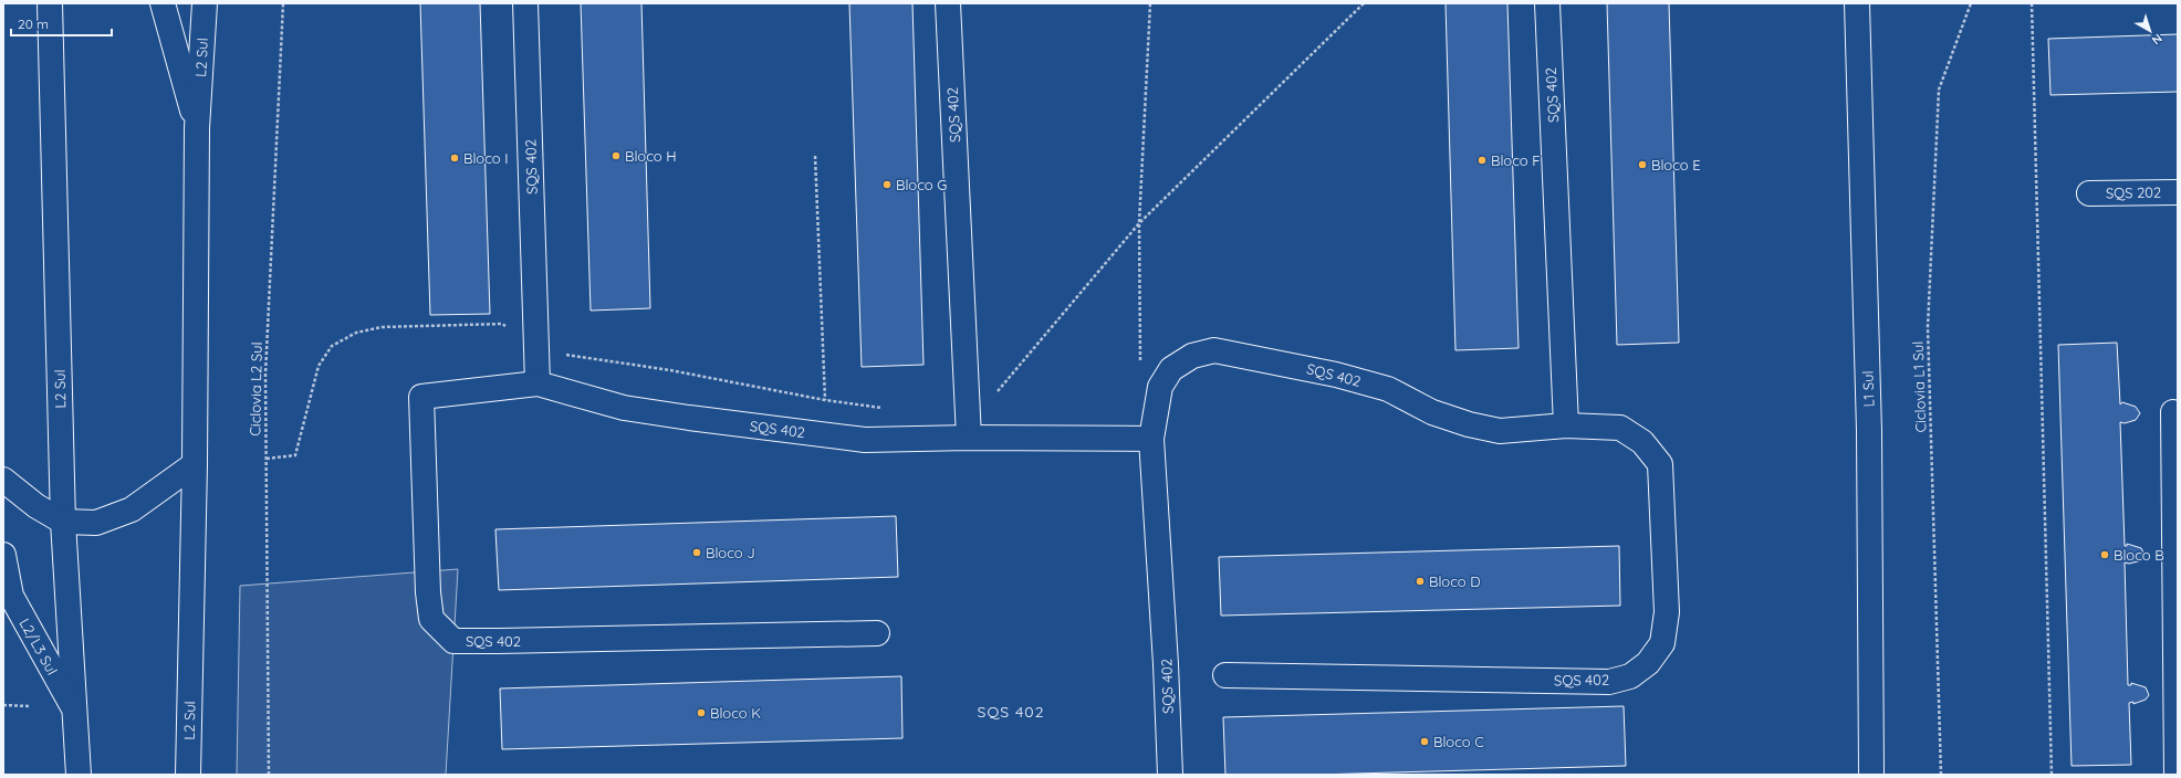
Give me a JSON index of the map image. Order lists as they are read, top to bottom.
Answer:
{
  "streets": {
    "street": [
      "L2 Sul",
      "SQS 402",
      "SQS 202",
      "L1 Sul",
      "L2/L3 Sul"
    ],
    "path": ["Ciclovia L1 Sul", "Ciclovia L2 Sul"]
  },
  "crossings": [
    ["L2 Sul", "L2/L3 Sul"]
  ],
  "districts": ["SQS 402"],
  "places": [
    "Bloco H",
    "Bloco I",
    "Bloco F",
    "Bloco E",
    "Bloco G",
    "Bloco J",
    "Bloco B",
    "Bloco D",
    "Bloco K",
    "Bloco C"
  ],
  "scale_bar": "20 m",
  "north": "bottom right"
}
